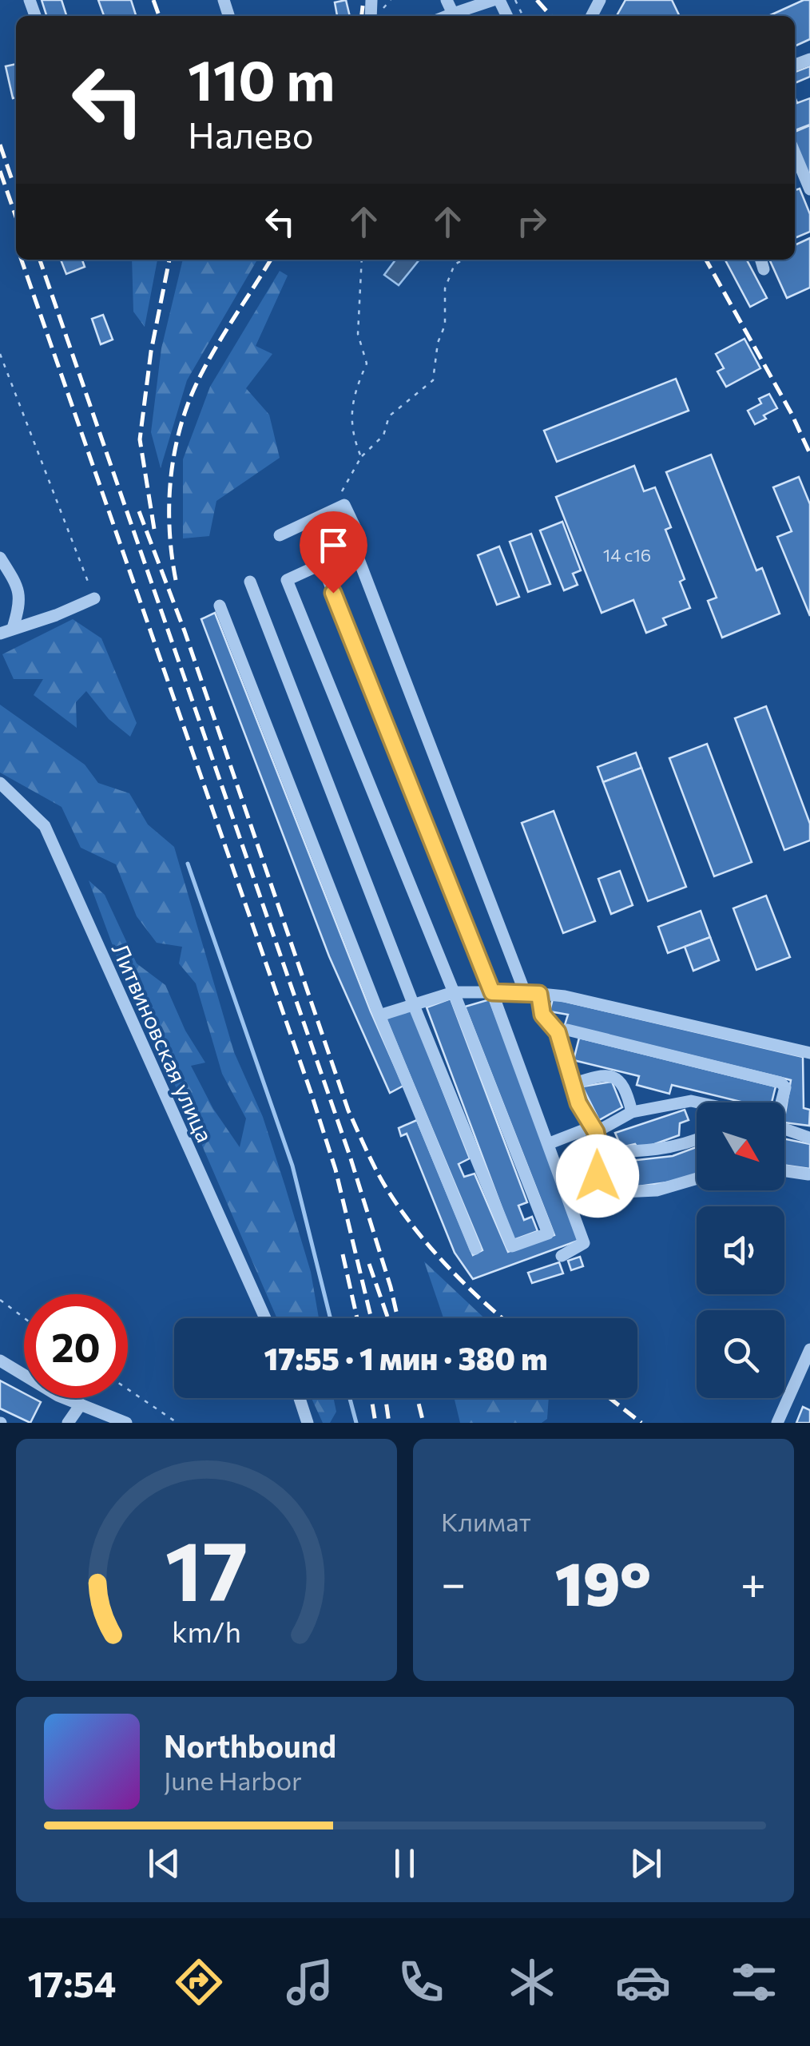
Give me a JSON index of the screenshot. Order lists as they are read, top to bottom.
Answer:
{
  "streets": {
    "street": ["Литвиновская улица"]
  },
  "house_numbers": ["14 с16"],
  "north": "bottom right",
  "page": {
    "turn": ["110 m", "Налево"],
    "limit": "20",
    "trip": "17:55 · 1 мин · 380 m",
    "tile": "Климат",
    "heat": ["−", "19°", "+"],
    "song": ["Northbound", "June Harbor"],
    "tabs": "17:54",
    "gauge": ["17", "km/h"]
  }
}
